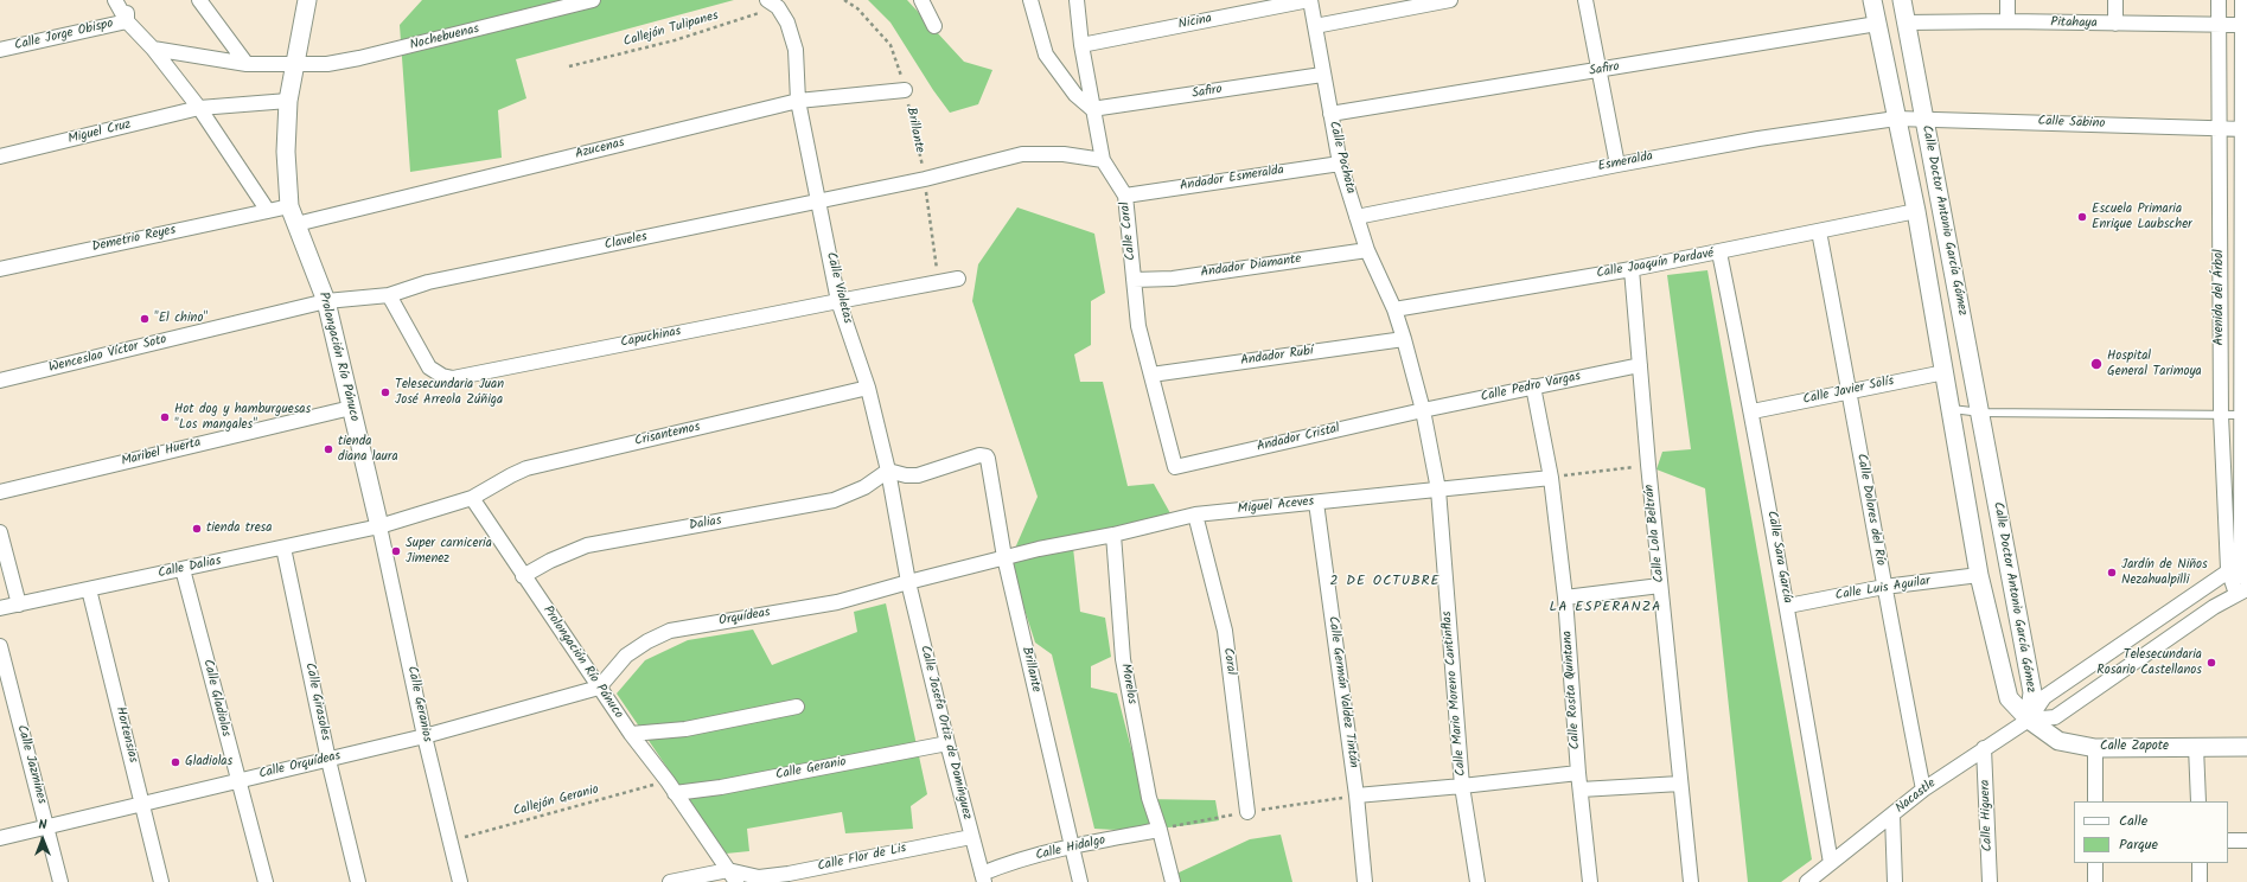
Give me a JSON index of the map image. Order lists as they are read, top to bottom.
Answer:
{
  "streets": {
    "street": [
      "Nicina",
      "Pitahaya",
      "Calle Jorge Obispo",
      "Nochebuenas",
      "Safiro",
      "Calle Sabino",
      "Brillante",
      "Miguel Cruz",
      "Azucenas",
      "Calle Pochota",
      "Esmeralda",
      "Andador Esmeralda",
      "Calle Doctor Antonio García Gómez",
      "Calle Coral",
      "Demetrio Reyes",
      "Claveles",
      "Calle Joaquín Pardavé",
      "Andador Diamante",
      "Calle Violetas",
      "Avenida del Árbol",
      "Capuchinas",
      "Wenceslao Víctor Soto",
      "Prolongación Río Pánuco",
      "Andador Rubí",
      "Calle Pedro Vargas",
      "Calle Javier Solís",
      "Crisantemos",
      "Andador Cristal",
      "Maribel Huerta",
      "Miguel Aceves",
      "Calle Dolores del Río",
      "Dalias",
      "Calle Lola Beltrán",
      "Calle Sara García",
      "Calle Dalias",
      "Calle Luis Aguilar",
      "Orquídeas",
      "Coral",
      "Morelos",
      "Calle Rosita Quintana",
      "Calle Germán Valdez Tintán",
      "Calle Mario Moreno Cantinflas",
      "Calle Gladiolas",
      "Calle Girasoles",
      "Calle Geranios",
      "Calle Josefa Ortiz de Domínguez",
      "Hortensias",
      "Calle Zapote",
      "Calle Jazmines",
      "Calle Orquídeas",
      "Calle Geranio",
      "Nacastle",
      "Calle Higuera",
      "Calle Hidalgo",
      "Calle Flor de Lis"
    ],
    "path": ["Callejón Tulipanes", "Callejón Geranio"]
  },
  "crossings": [
    ["Nicina", "Calle Pochota"],
    ["Nicina", "Calle Coral"],
    ["Pitahaya", "Calle Doctor Antonio García Gómez"],
    ["Pitahaya", "Avenida del Árbol"],
    ["Callejón Tulipanes", "Calle Violetas"],
    ["Nochebuenas", "Prolongación Río Pánuco"],
    ["Safiro", "Calle Pochota"],
    ["Safiro", "Calle Doctor Antonio García Gómez"],
    ["Safiro", "Calle Coral"],
    ["Calle Sabino", "Esmeralda"],
    ["Calle Sabino", "Calle Doctor Antonio García Gómez"],
    ["Calle Sabino", "Avenida del Árbol"],
    ["Brillante", "Azucenas"],
    ["Brillante", "Claveles"],
    ["Brillante", "Calle Violetas"],
    ["Brillante", "Capuchinas"],
    ["Brillante", "Miguel Aceves"],
    ["Brillante", "Dalias"],
    ["Brillante", "Calle Hidalgo"],
    ["Miguel Cruz", "Prolongación Río Pánuco"],
    ["Azucenas", "Calle Violetas"],
    ["Azucenas", "Prolongación Río Pánuco"],
    ["Calle Pochota", "Esmeralda"],
    ["Calle Pochota", "Andador Esmeralda"],
    ["Calle Pochota", "Calle Joaquín Pardavé"],
    ["Calle Pochota", "Andador Diamante"],
    ["Calle Pochota", "Calle Mario Moreno Cantinflas"],
    ["Esmeralda", "Calle Doctor Antonio García Gómez"],
    ["Andador Esmeralda", "Calle Coral"],
    ["Calle Doctor Antonio García Gómez", "Calle Joaquín Pardavé"],
    ["Calle Doctor Antonio García Gómez", "Calle Javier Solís"],
    ["Calle Doctor Antonio García Gómez", "Calle Luis Aguilar"],
    ["Calle Doctor Antonio García Gómez", "Calle Zapote"],
    ["Calle Doctor Antonio García Gómez", "Nacastle"],
    ["Calle Coral", "Claveles"],
    ["Calle Coral", "Andador Diamante"],
    ["Calle Coral", "Andador Rubí"],
    ["Calle Coral", "Andador Cristal"],
    ["Demetrio Reyes", "Prolongación Río Pánuco"],
    ["Claveles", "Calle Violetas"],
    ["Claveles", "Capuchinas"],
    ["Claveles", "Wenceslao Víctor Soto"],
    ["Claveles", "Prolongación Río Pánuco"],
    ["Calle Joaquín Pardavé", "Calle Dolores del Río"],
    ["Calle Joaquín Pardavé", "Calle Lola Beltrán"],
    ["Calle Joaquín Pardavé", "Calle Sara García"],
    ["Calle Joaquín Pardavé", "Calle Mario Moreno Cantinflas"],
    ["Calle Violetas", "Capuchinas"],
    ["Calle Violetas", "Crisantemos"],
    ["Calle Violetas", "Miguel Aceves"],
    ["Calle Violetas", "Dalias"],
    ["Calle Violetas", "Orquídeas"],
    ["Calle Violetas", "Calle Josefa Ortiz de Domínguez"],
    ["Wenceslao Víctor Soto", "Prolongación Río Pánuco"],
    ["Prolongación Río Pánuco", "Crisantemos"],
    ["Prolongación Río Pánuco", "Maribel Huerta"],
    ["Prolongación Río Pánuco", "Dalias"],
    ["Prolongación Río Pánuco", "Calle Dalias"],
    ["Prolongación Río Pánuco", "Orquídeas"],
    ["Prolongación Río Pánuco", "Calle Geranios"],
    ["Prolongación Río Pánuco", "Calle Orquídeas"],
    ["Prolongación Río Pánuco", "Calle Geranio"],
    ["Prolongación Río Pánuco", "Callejón Geranio"],
    ["Prolongación Río Pánuco", "Calle Flor de Lis"],
    ["Andador Rubí", "Calle Mario Moreno Cantinflas"],
    ["Calle Pedro Vargas", "Andador Cristal"],
    ["Calle Pedro Vargas", "Calle Lola Beltrán"],
    ["Calle Pedro Vargas", "Calle Rosita Quintana"],
    ["Calle Pedro Vargas", "Calle Mario Moreno Cantinflas"],
    ["Calle Javier Solís", "Calle Dolores del Río"],
    ["Calle Javier Solís", "Calle Sara García"],
    ["Andador Cristal", "Calle Mario Moreno Cantinflas"],
    ["Miguel Aceves", "Orquídeas"],
    ["Miguel Aceves", "Coral"],
    ["Miguel Aceves", "Morelos"],
    ["Miguel Aceves", "Calle Rosita Quintana"],
    ["Miguel Aceves", "Calle Germán Valdez Tintán"],
    ["Miguel Aceves", "Calle Mario Moreno Cantinflas"],
    ["Miguel Aceves", "Calle Josefa Ortiz de Domínguez"],
    ["Calle Dolores del Río", "Calle Luis Aguilar"],
    ["Calle Dolores del Río", "Nacastle"],
    ["Calle Sara García", "Calle Luis Aguilar"],
    ["Calle Sara García", "Nacastle"],
    ["Calle Dalias", "Calle Gladiolas"],
    ["Calle Dalias", "Calle Girasoles"],
    ["Calle Dalias", "Calle Geranios"],
    ["Calle Dalias", "Hortensias"],
    ["Orquídeas", "Calle Josefa Ortiz de Domínguez"],
    ["Orquídeas", "Calle Orquídeas"],
    ["Morelos", "Calle Hidalgo"],
    ["Calle Gladiolas", "Calle Orquídeas"],
    ["Calle Girasoles", "Calle Orquídeas"],
    ["Calle Geranios", "Calle Orquídeas"],
    ["Calle Geranios", "Callejón Geranio"],
    ["Calle Josefa Ortiz de Domínguez", "Calle Geranio"],
    ["Calle Josefa Ortiz de Domínguez", "Calle Hidalgo"],
    ["Calle Josefa Ortiz de Domínguez", "Calle Flor de Lis"],
    ["Hortensias", "Calle Orquídeas"],
    ["Calle Zapote", "Nacastle"],
    ["Calle Jazmines", "Calle Orquídeas"],
    ["Calle Geranio", "Callejón Geranio"],
    ["Nacastle", "Calle Higuera"]
  ],
  "districts": ["2 DE OCTUBRE", "LA ESPERANZA"],
  "places": [
    "Escuela Primaria Enrique Laubscher",
    "\"El chino\"",
    "Hospital General Tarimoya",
    "Telesecundaria Juan José Arreola Zúñiga",
    "Hot dog y hamburguesas \"Los mangales\"",
    "tienda diana laura",
    "tienda tresa",
    "Super carniceria Jimenez",
    "Jardín de Niños Nezahualpilli",
    "Telesecundaria Rosario Castellanos",
    "Gladiolas"
  ],
  "legend": ["Calle", "Parque"],
  "north": "top"
}
